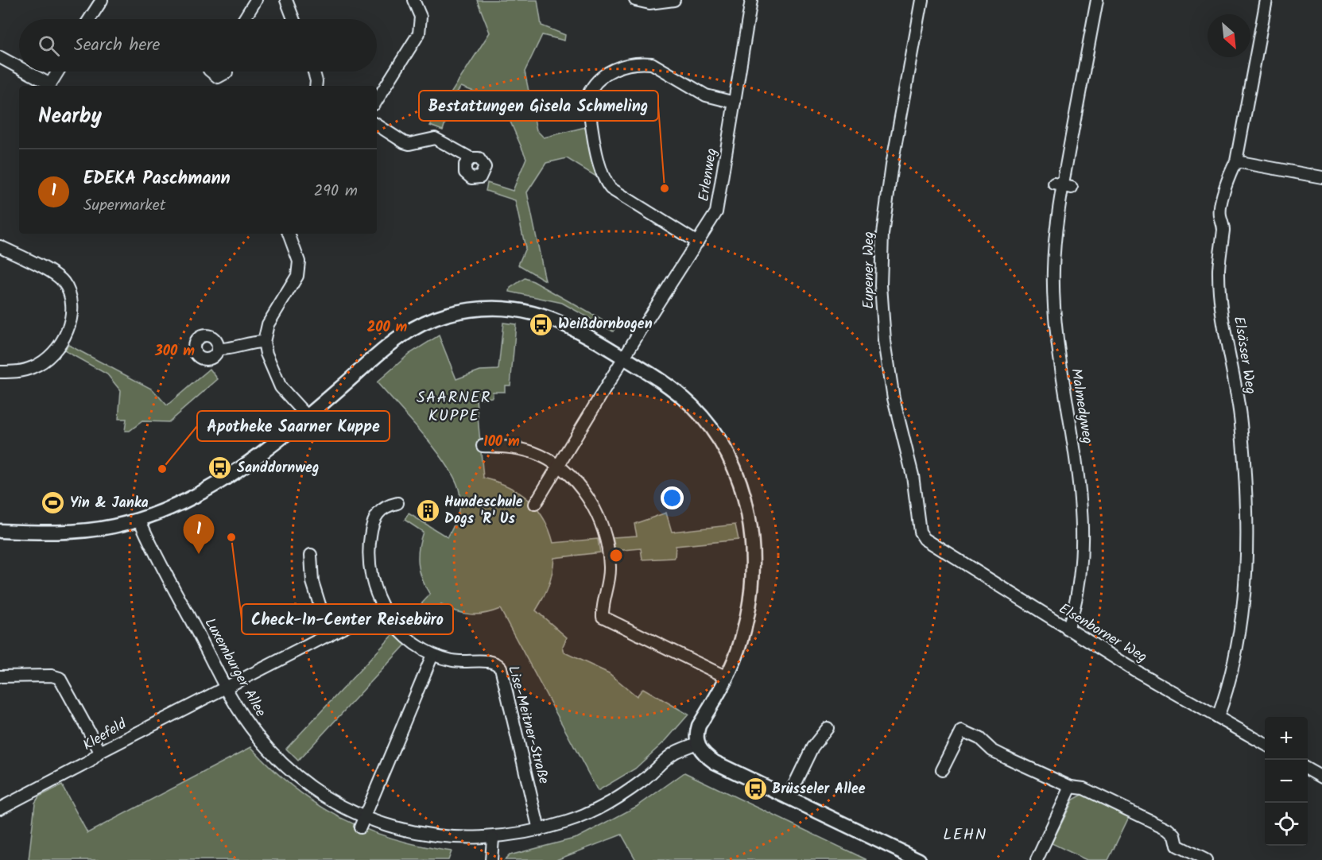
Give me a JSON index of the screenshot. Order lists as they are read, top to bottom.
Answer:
{
  "streets": {
    "street": [
      "Erlenweg",
      "Eupener Weg",
      "Elsässer Weg",
      "Malmedyweg",
      "Elsenborner Weg",
      "Luxemburger Allee",
      "Lise-Meitner-Straße",
      "Kleefeld"
    ]
  },
  "crossings": [
    ["Eupener Weg", "Elsenborner Weg"],
    ["Elsässer Weg", "Elsenborner Weg"],
    ["Malmedyweg", "Elsenborner Weg"],
    ["Luxemburger Allee", "Lise-Meitner-Straße"],
    ["Luxemburger Allee", "Kleefeld"]
  ],
  "districts": ["SAARNER KUPPE", "LEHN"],
  "places": {
    "other": ["Bestattungen Gisela Schmeling", "Apotheke Saarner Kuppe", "Check-In-Center Reisebüro"],
    "bus stop": ["Weißdornbogen", "Sanddornweg", "Brüsseler Allee"],
    "sports": ["Yin & Janka"],
    "building": ["Hundeschule Dogs 'R' Us"]
  },
  "north": "bottom right",
  "page": {
    "search": "Search here",
    "heading": "Nearby",
    "list": [
      {
        "mark": "1",
        "name": "EDEKA Paschmann",
        "note": "Supermarket",
        "value": "290 m"
      }
    ],
    "pins": "1",
    "map_buttons": ["+", "−"]
  },
  "rings": ["200 m", "300 m", "100 m"]
}
